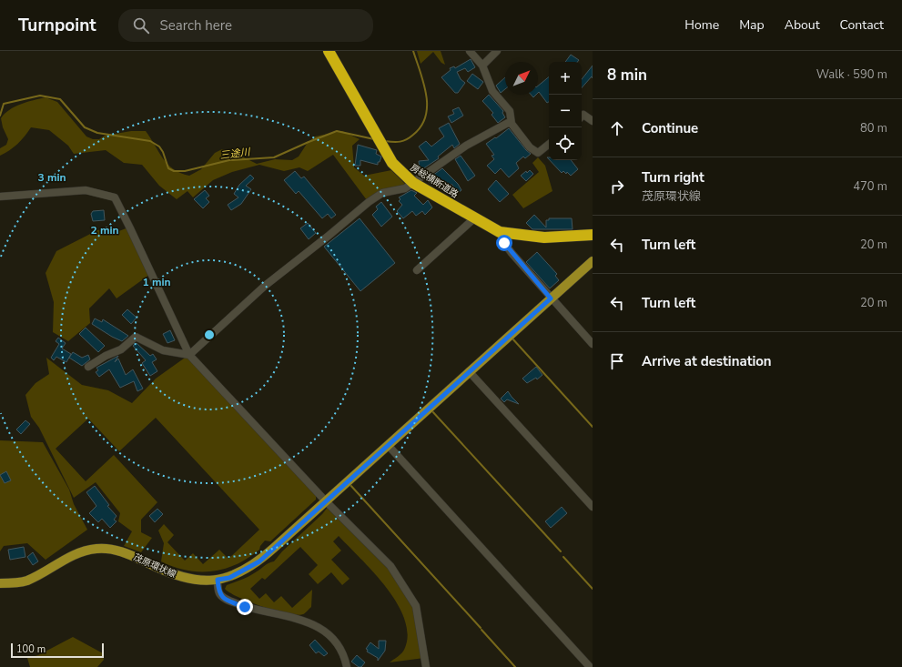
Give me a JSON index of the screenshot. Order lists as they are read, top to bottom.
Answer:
{
  "streets": {
    "highway": ["房総横断道路"],
    "main road": ["茂原環状線"]
  },
  "water": ["三途川"],
  "scale_bar": "100 m",
  "north": "top right",
  "page": {
    "header": "Turnpoint",
    "search": "Search here",
    "nav": [
      "Home",
      "Map",
      "About",
      "Contact"
    ],
    "heading": ["8 min", "Walk · 590 m"],
    "map_buttons": ["+", "−"],
    "list": [
      ["Continue", "80 m"],
      ["Turn right", "茂原環状線", "470 m"],
      ["Turn left", "20 m"],
      ["Turn left", "20 m"],
      "Arrive at destination"
    ],
    "scale": "100 m"
  },
  "rings": ["3 min", "2 min", "1 min"]
}
